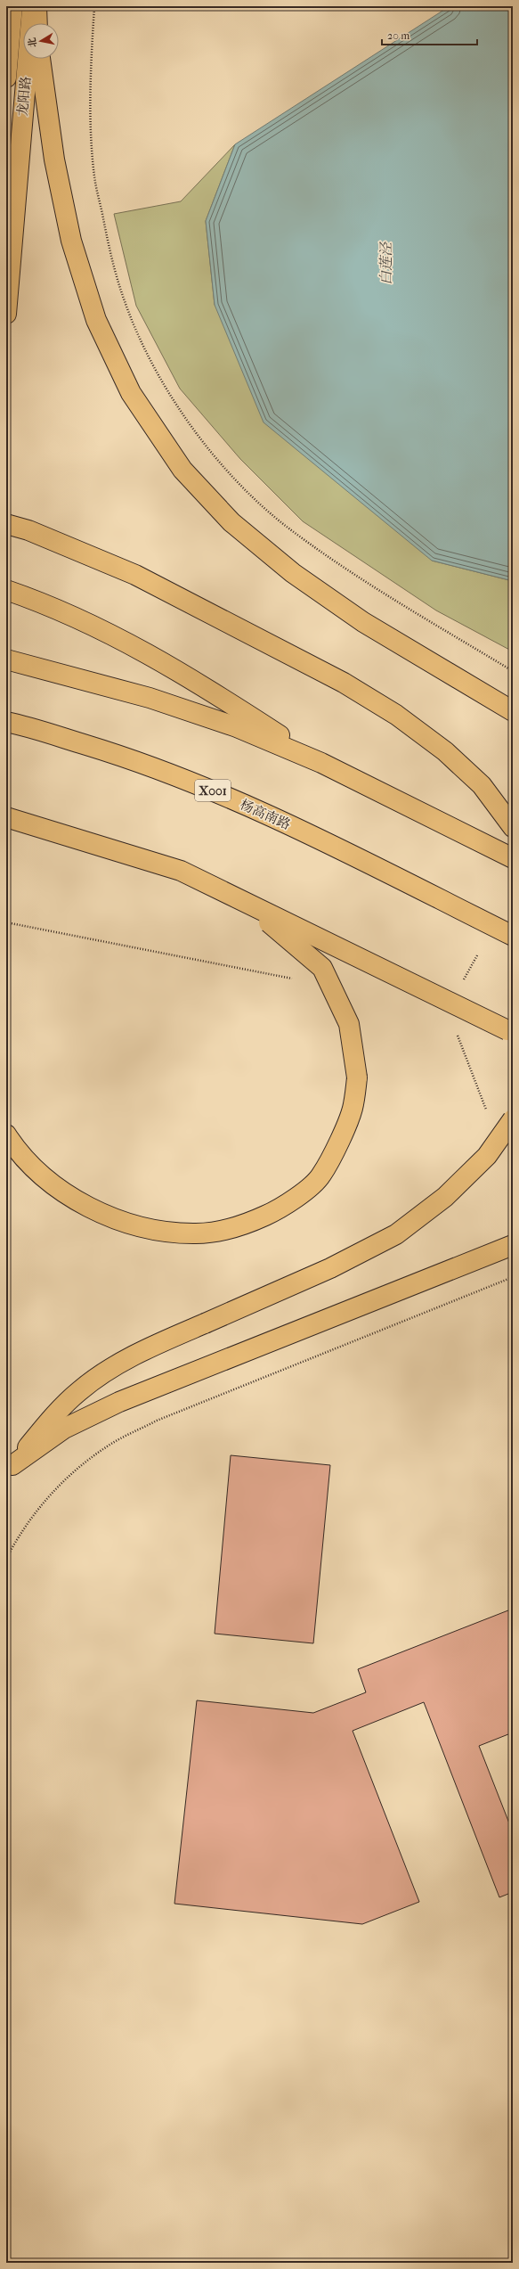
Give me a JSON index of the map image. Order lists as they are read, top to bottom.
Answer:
{
  "streets": {
    "main road": ["龙阳路", "X001", "杨高南路"]
  },
  "water": ["白莲泾"],
  "scale_bar": "20 m",
  "north": "left"
}
